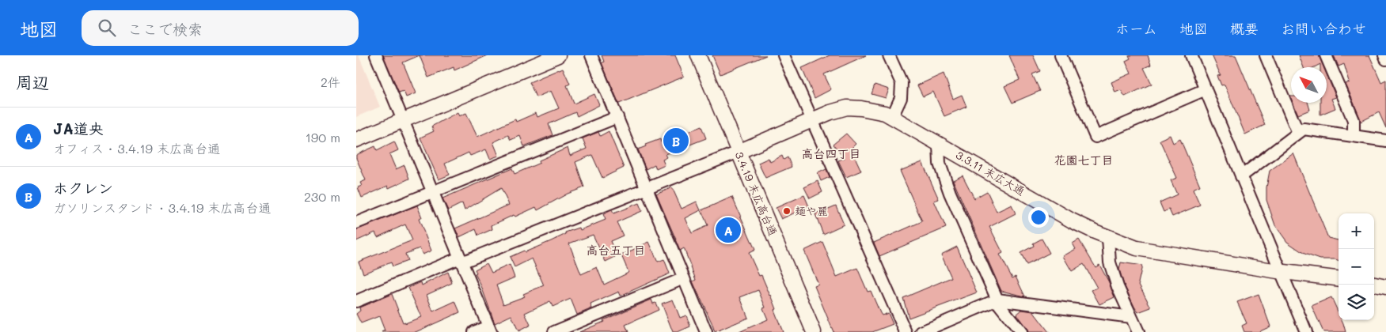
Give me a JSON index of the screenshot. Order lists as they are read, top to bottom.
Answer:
{
  "streets": {
    "street": ["3.3.11 末広大通", "3.4.19 末広高台通"]
  },
  "crossings": [
    ["3.3.11 末広大通", "3.4.19 末広高台通"]
  ],
  "districts": ["高台四丁目", "花園七丁目", "高台五丁目"],
  "places": ["麺や麗"],
  "north": "top left",
  "page": {
    "header": "地図",
    "search": "ここで検索",
    "nav": [
      "ホーム",
      "地図",
      "概要",
      "お問い合わせ"
    ],
    "heading": ["周辺", "2件"],
    "list": [
      {
        "mark": "A",
        "name": "JA道央",
        "note": "オフィス · 3.4.19 末広高台通",
        "value": "190 m"
      },
      {
        "mark": "B",
        "name": "ホクレン",
        "note": "ガソリンスタンド · 3.4.19 末広高台通",
        "value": "230 m"
      }
    ],
    "pins": ["B", "A"],
    "map_buttons": ["+", "−"]
  }
}
